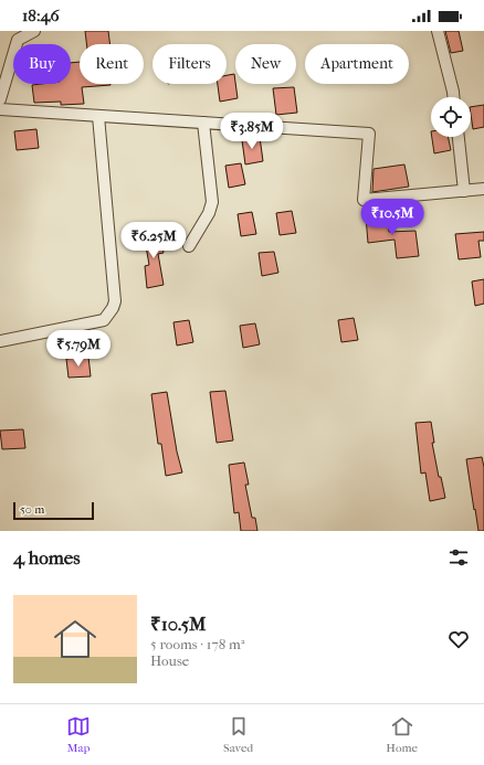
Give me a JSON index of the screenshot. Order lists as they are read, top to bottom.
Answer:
{
  "scale_bar": "50 m",
  "page": {
    "status": "18:46",
    "chip": [
      "Buy",
      "Rent",
      "Filters",
      "New",
      "Apartment"
    ],
    "price": [
      "₹3.85M",
      "₹10.5M",
      "₹6.25M",
      "₹5.79M"
    ],
    "scale": "50 m",
    "heading": "4 homes",
    "list": [
      {
        "name": "₹10.5M",
        "note": "5 rooms · 178 m² · House"
      }
    ],
    "tabs": ["Map", "Saved", "Home"]
  }
}
